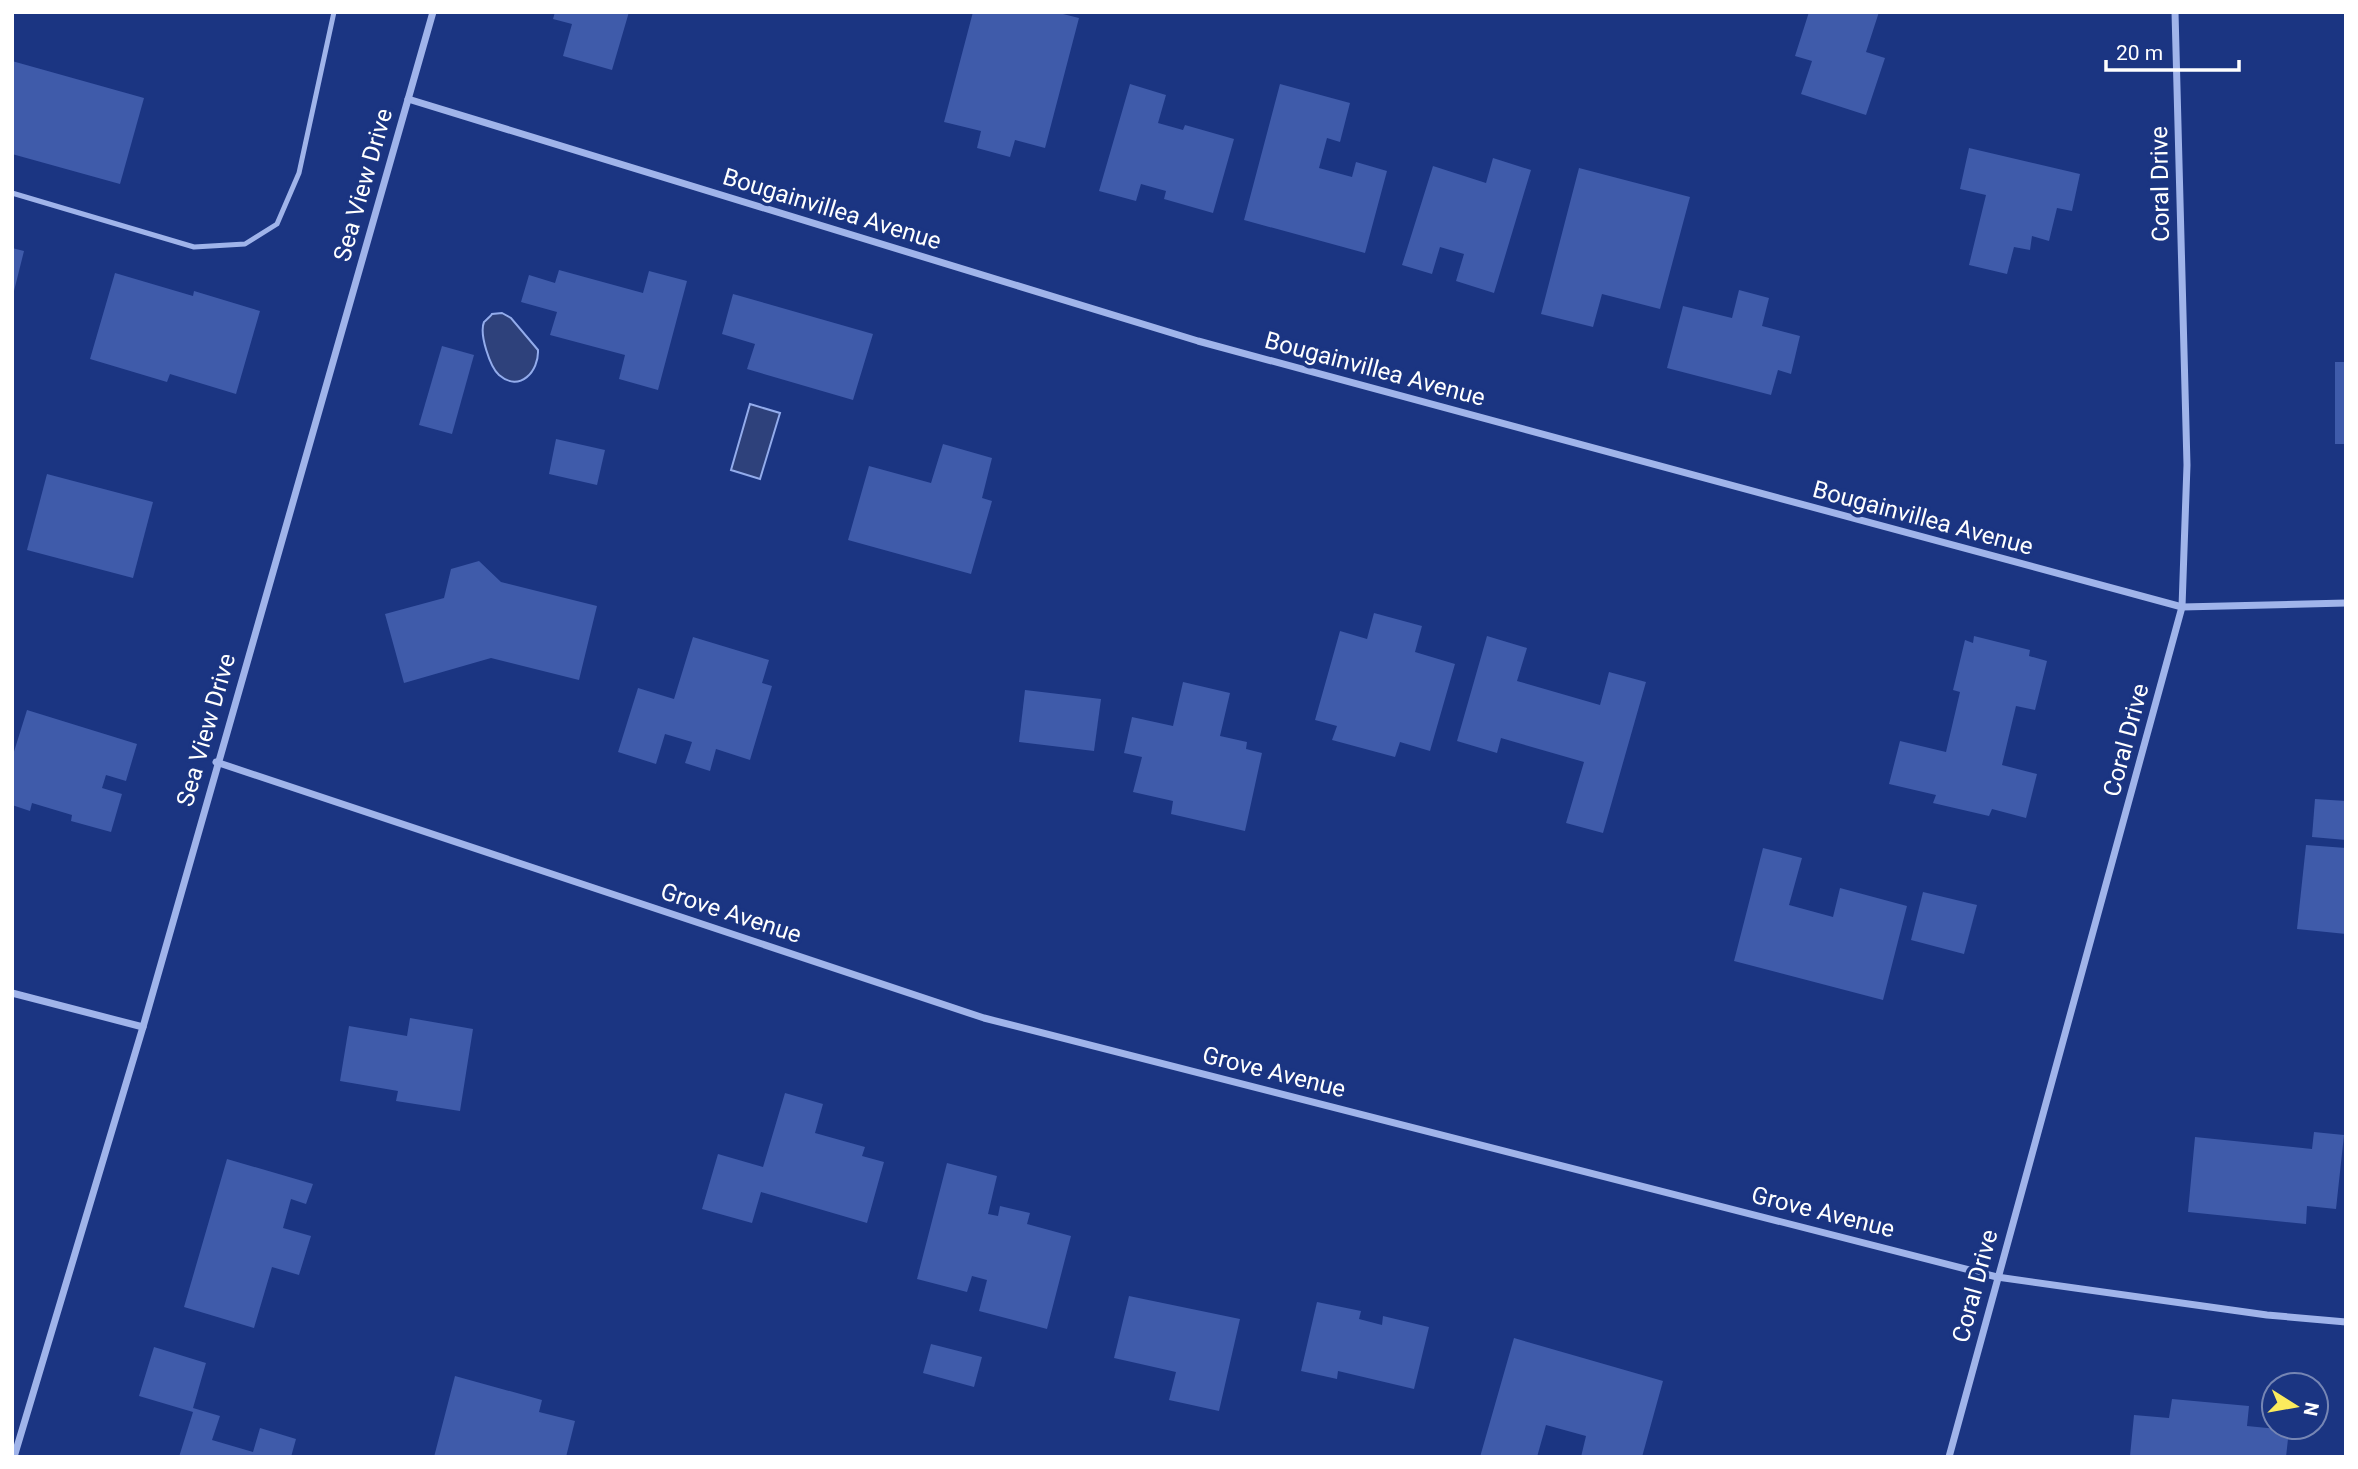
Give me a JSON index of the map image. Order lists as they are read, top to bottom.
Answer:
{
  "streets": {
    "street": [
      "Coral Drive",
      "Sea View Drive",
      "Bougainvillea Avenue",
      "Grove Avenue"
    ]
  },
  "crossings": [
    ["Coral Drive", "Bougainvillea Avenue"],
    ["Coral Drive", "Grove Avenue"],
    ["Sea View Drive", "Bougainvillea Avenue"],
    ["Sea View Drive", "Grove Avenue"]
  ],
  "scale_bar": "20 m",
  "north": "right"
}
